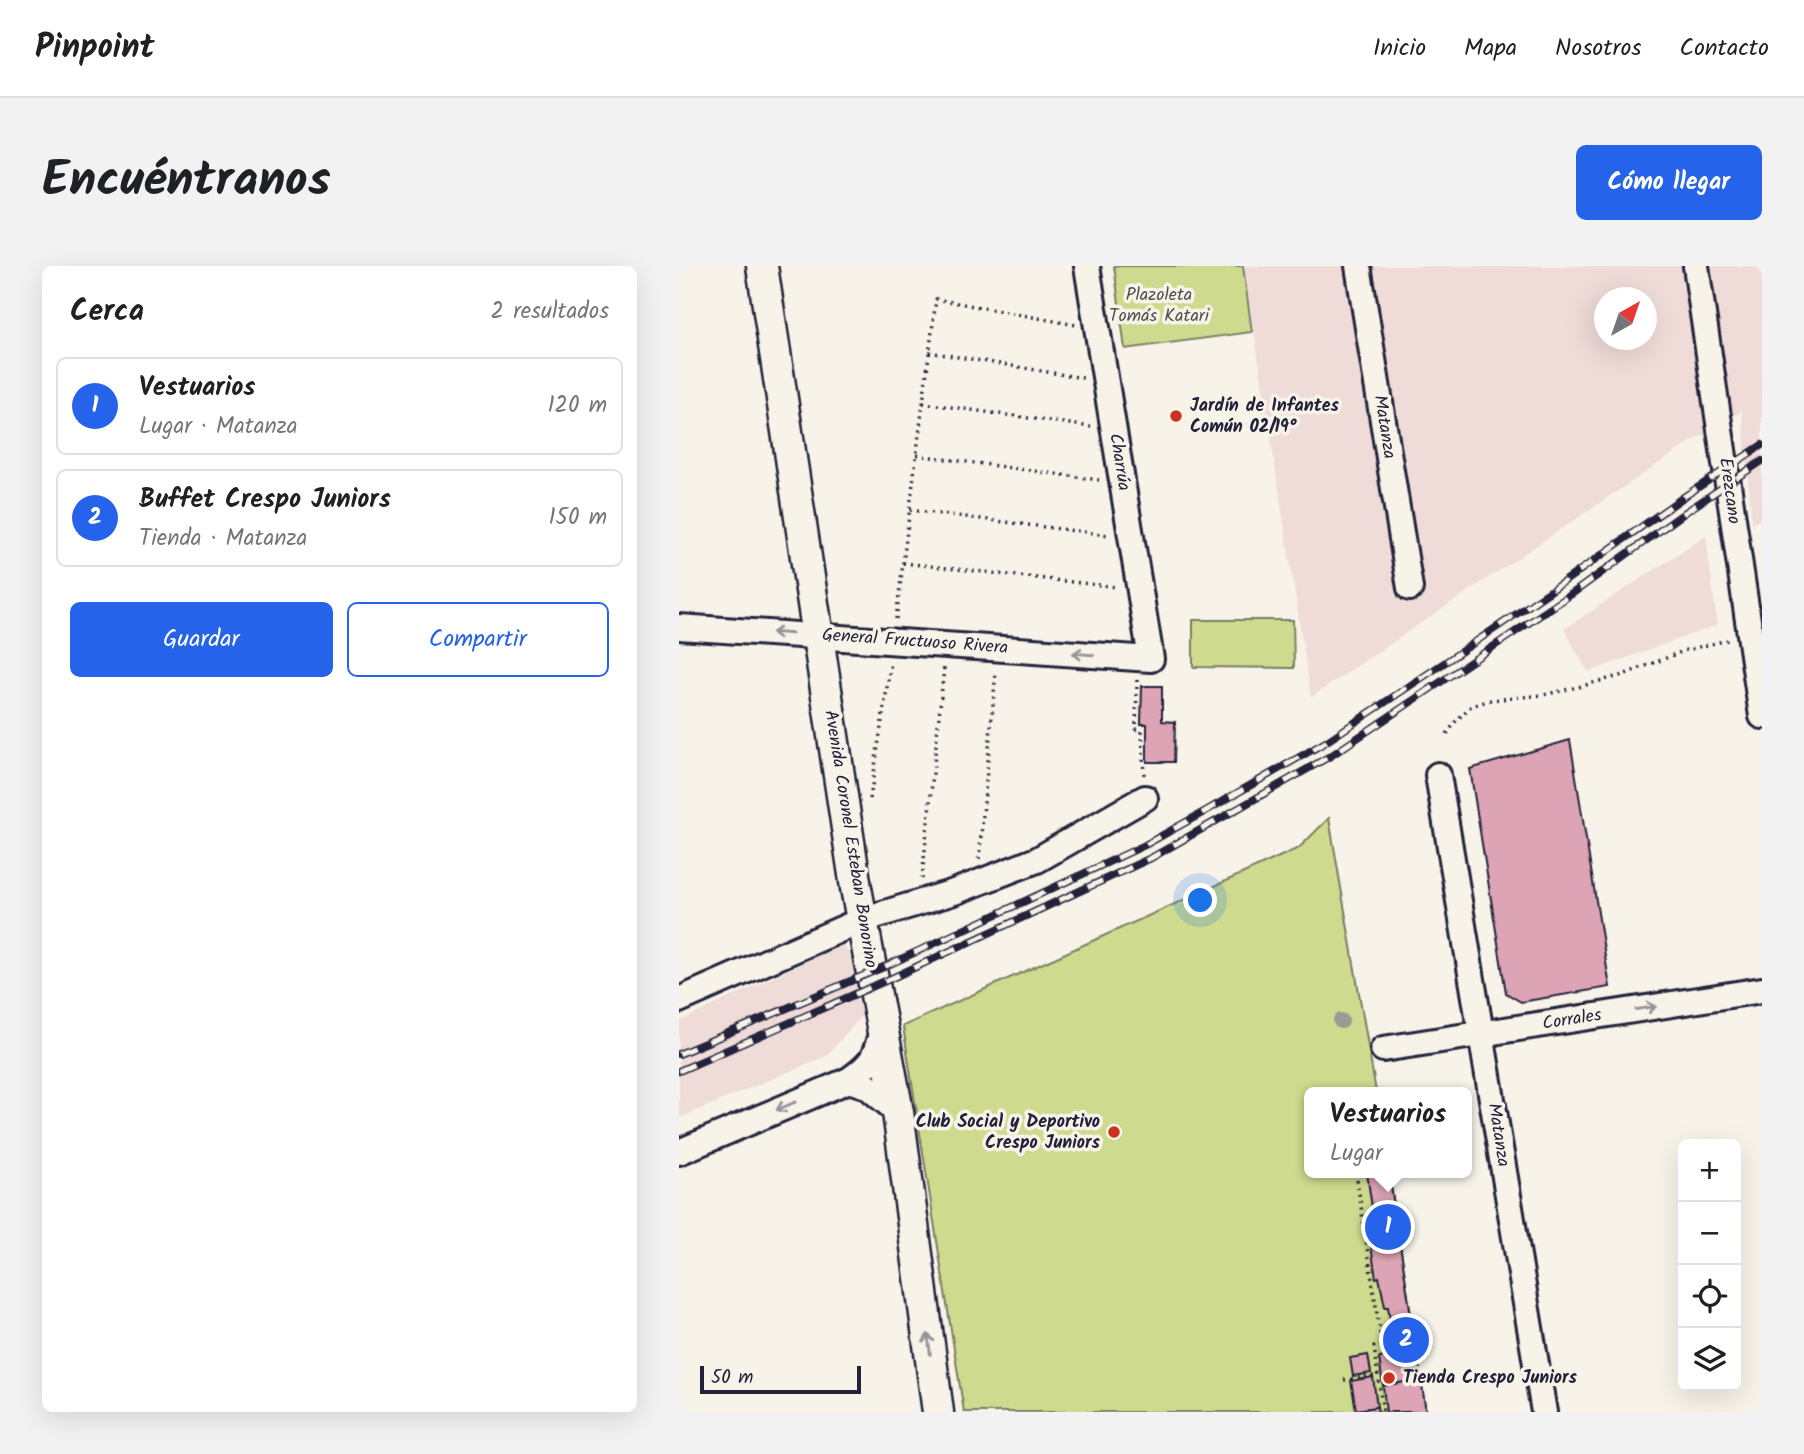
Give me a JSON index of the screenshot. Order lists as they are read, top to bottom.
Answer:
{
  "streets": {
    "street": [
      "Matanza",
      "Charrúa",
      "Erezcano",
      "General Fructuoso Rivera",
      "Avenida Coronel Esteban Bonorino",
      "Corrales"
    ]
  },
  "crossings": [
    ["Matanza", "Corrales"],
    ["Charrúa", "General Fructuoso Rivera"],
    ["General Fructuoso Rivera", "Avenida Coronel Esteban Bonorino"]
  ],
  "one_way": ["General Fructuoso Rivera", "Corrales"],
  "parks": ["Plazoleta Tomás Katari"],
  "places": ["Jardín de Infantes Común 02/19°", "Club Social y Deportivo Crespo Juniors", "Tienda Crespo Juniors"],
  "scale_bar": "50 m",
  "north": "top right",
  "page": {
    "header": "Pinpoint",
    "nav": [
      "Inicio",
      "Mapa",
      "Nosotros",
      "Contacto"
    ],
    "title": "Encuéntranos",
    "buttons": [
      "Cómo llegar",
      ["Guardar", "Compartir"]
    ],
    "heading": ["Cerca", "2 resultados"],
    "list": [
      {
        "mark": "1",
        "name": "Vestuarios",
        "note": "Lugar · Matanza",
        "value": "120 m"
      },
      {
        "mark": "2",
        "name": "Buffet Crespo Juniors",
        "note": "Tienda · Matanza",
        "value": "150 m"
      }
    ],
    "popup": ["Vestuarios", "Lugar"],
    "map_buttons": ["+", "−"],
    "pins": ["1", "2"],
    "scale": "50 m"
  }
}
